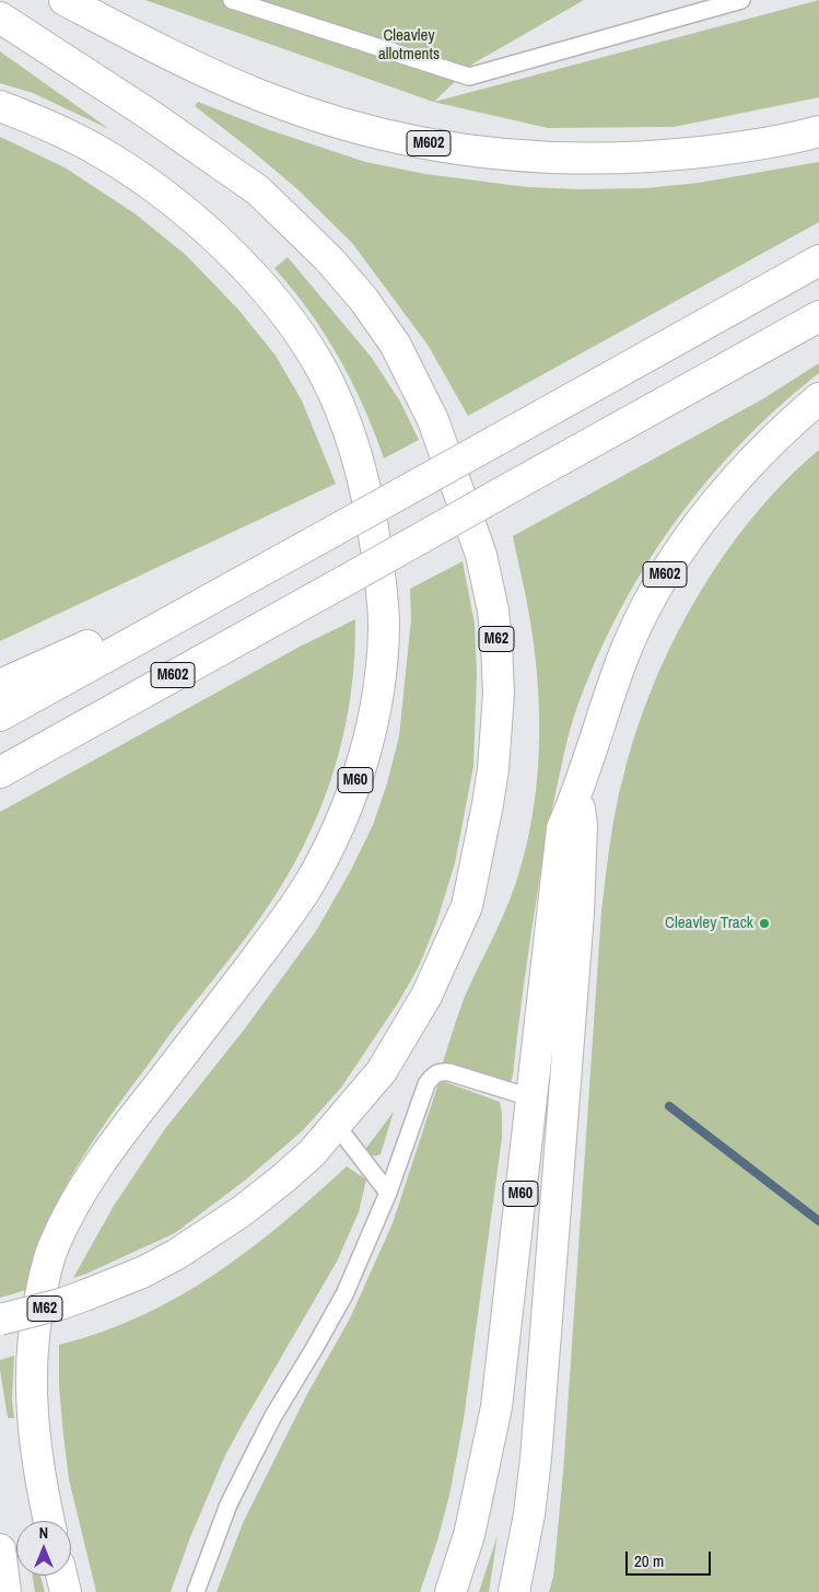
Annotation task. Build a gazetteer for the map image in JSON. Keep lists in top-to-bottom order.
{
  "streets": {
    "highway": ["M602", "M62", "M60"]
  },
  "crossings": [
    ["M602", "M60"]
  ],
  "parks": ["Cleavley allotments"],
  "places": ["Cleavley Track"],
  "scale_bar": "20 m",
  "north": "top"
}
